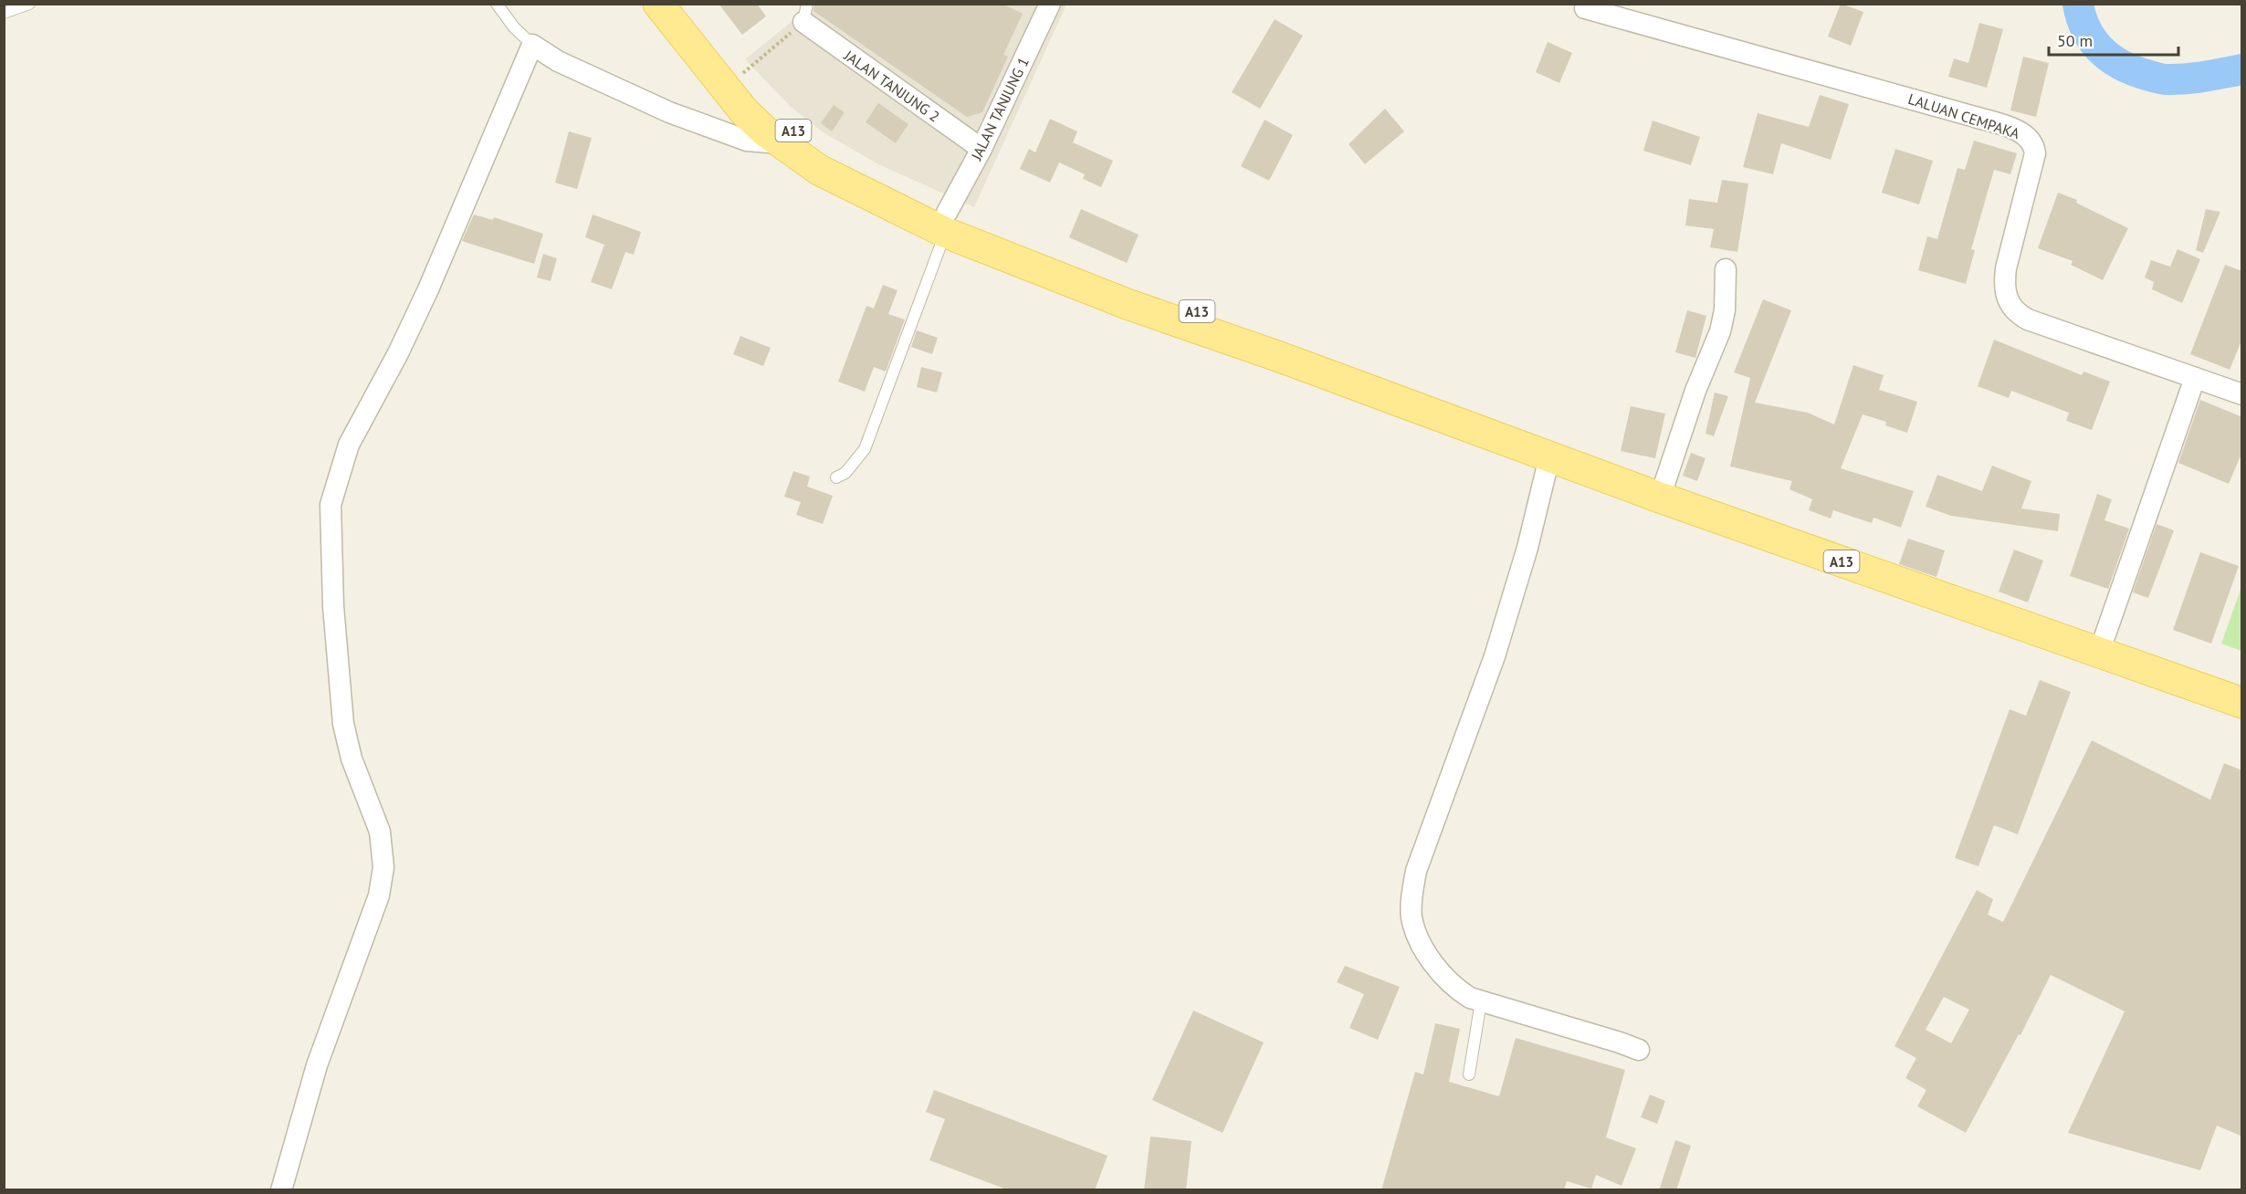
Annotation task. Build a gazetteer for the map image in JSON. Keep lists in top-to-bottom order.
{
  "streets": {
    "main road": ["A13"],
    "street": ["JALAN TANJUNG 2", "JALAN TANJUNG 1", "LALUAN CEMPAKA"]
  },
  "crossings": [
    ["JALAN TANJUNG 2", "JALAN TANJUNG 1"],
    ["JALAN TANJUNG 1", "A13"]
  ],
  "scale_bar": "50 m"
}
